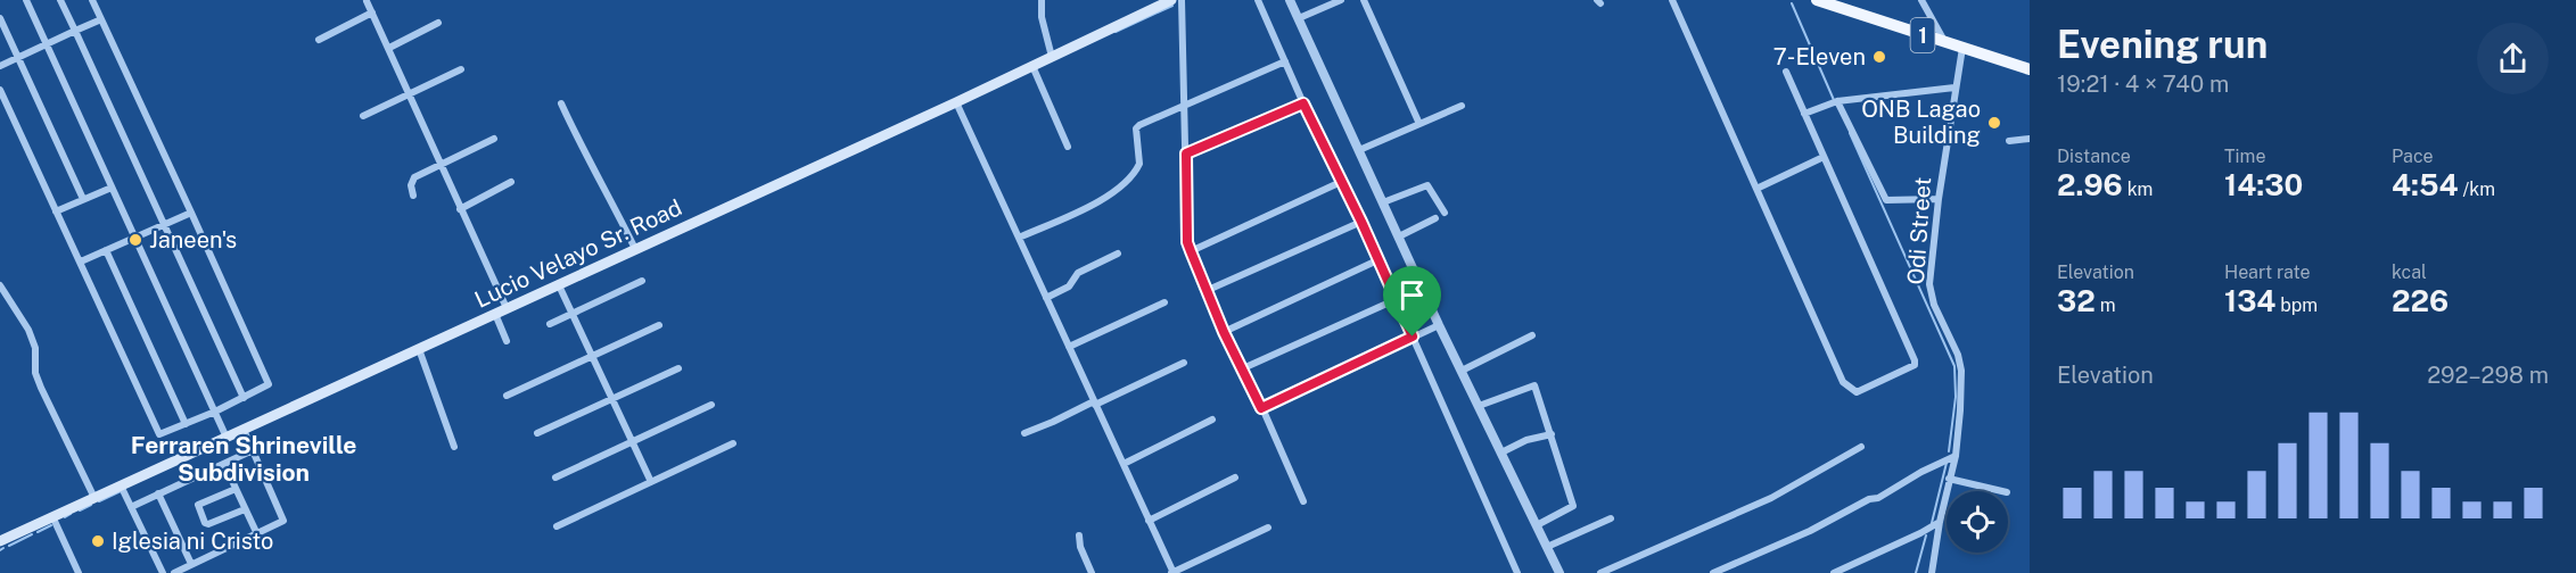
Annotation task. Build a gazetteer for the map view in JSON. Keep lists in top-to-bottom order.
{
  "streets": {
    "main road": ["1", "Lucio Velayo Sr. Road"],
    "street": ["Odi Street"]
  },
  "crossings": [
    ["1", "Odi Street"]
  ],
  "districts": ["Ferraren Shrineville Subdivision"],
  "places": [
    "7-Eleven",
    "ONB Lagao Building",
    "Janeen's",
    "Iglesia ni Cristo"
  ],
  "page": {
    "heading": ["Evening run", "19:21 · 4 × 740 m"],
    "stats": [
      ["Distance", "2.96 km"],
      ["Time", "14:30"],
      ["Pace", "4:54 /km"],
      ["Elevation", "32 m"],
      ["Heart rate", "134 bpm"],
      ["kcal", "226"]
    ],
    "chart": ["Elevation", "292–298 m"]
  }
}
